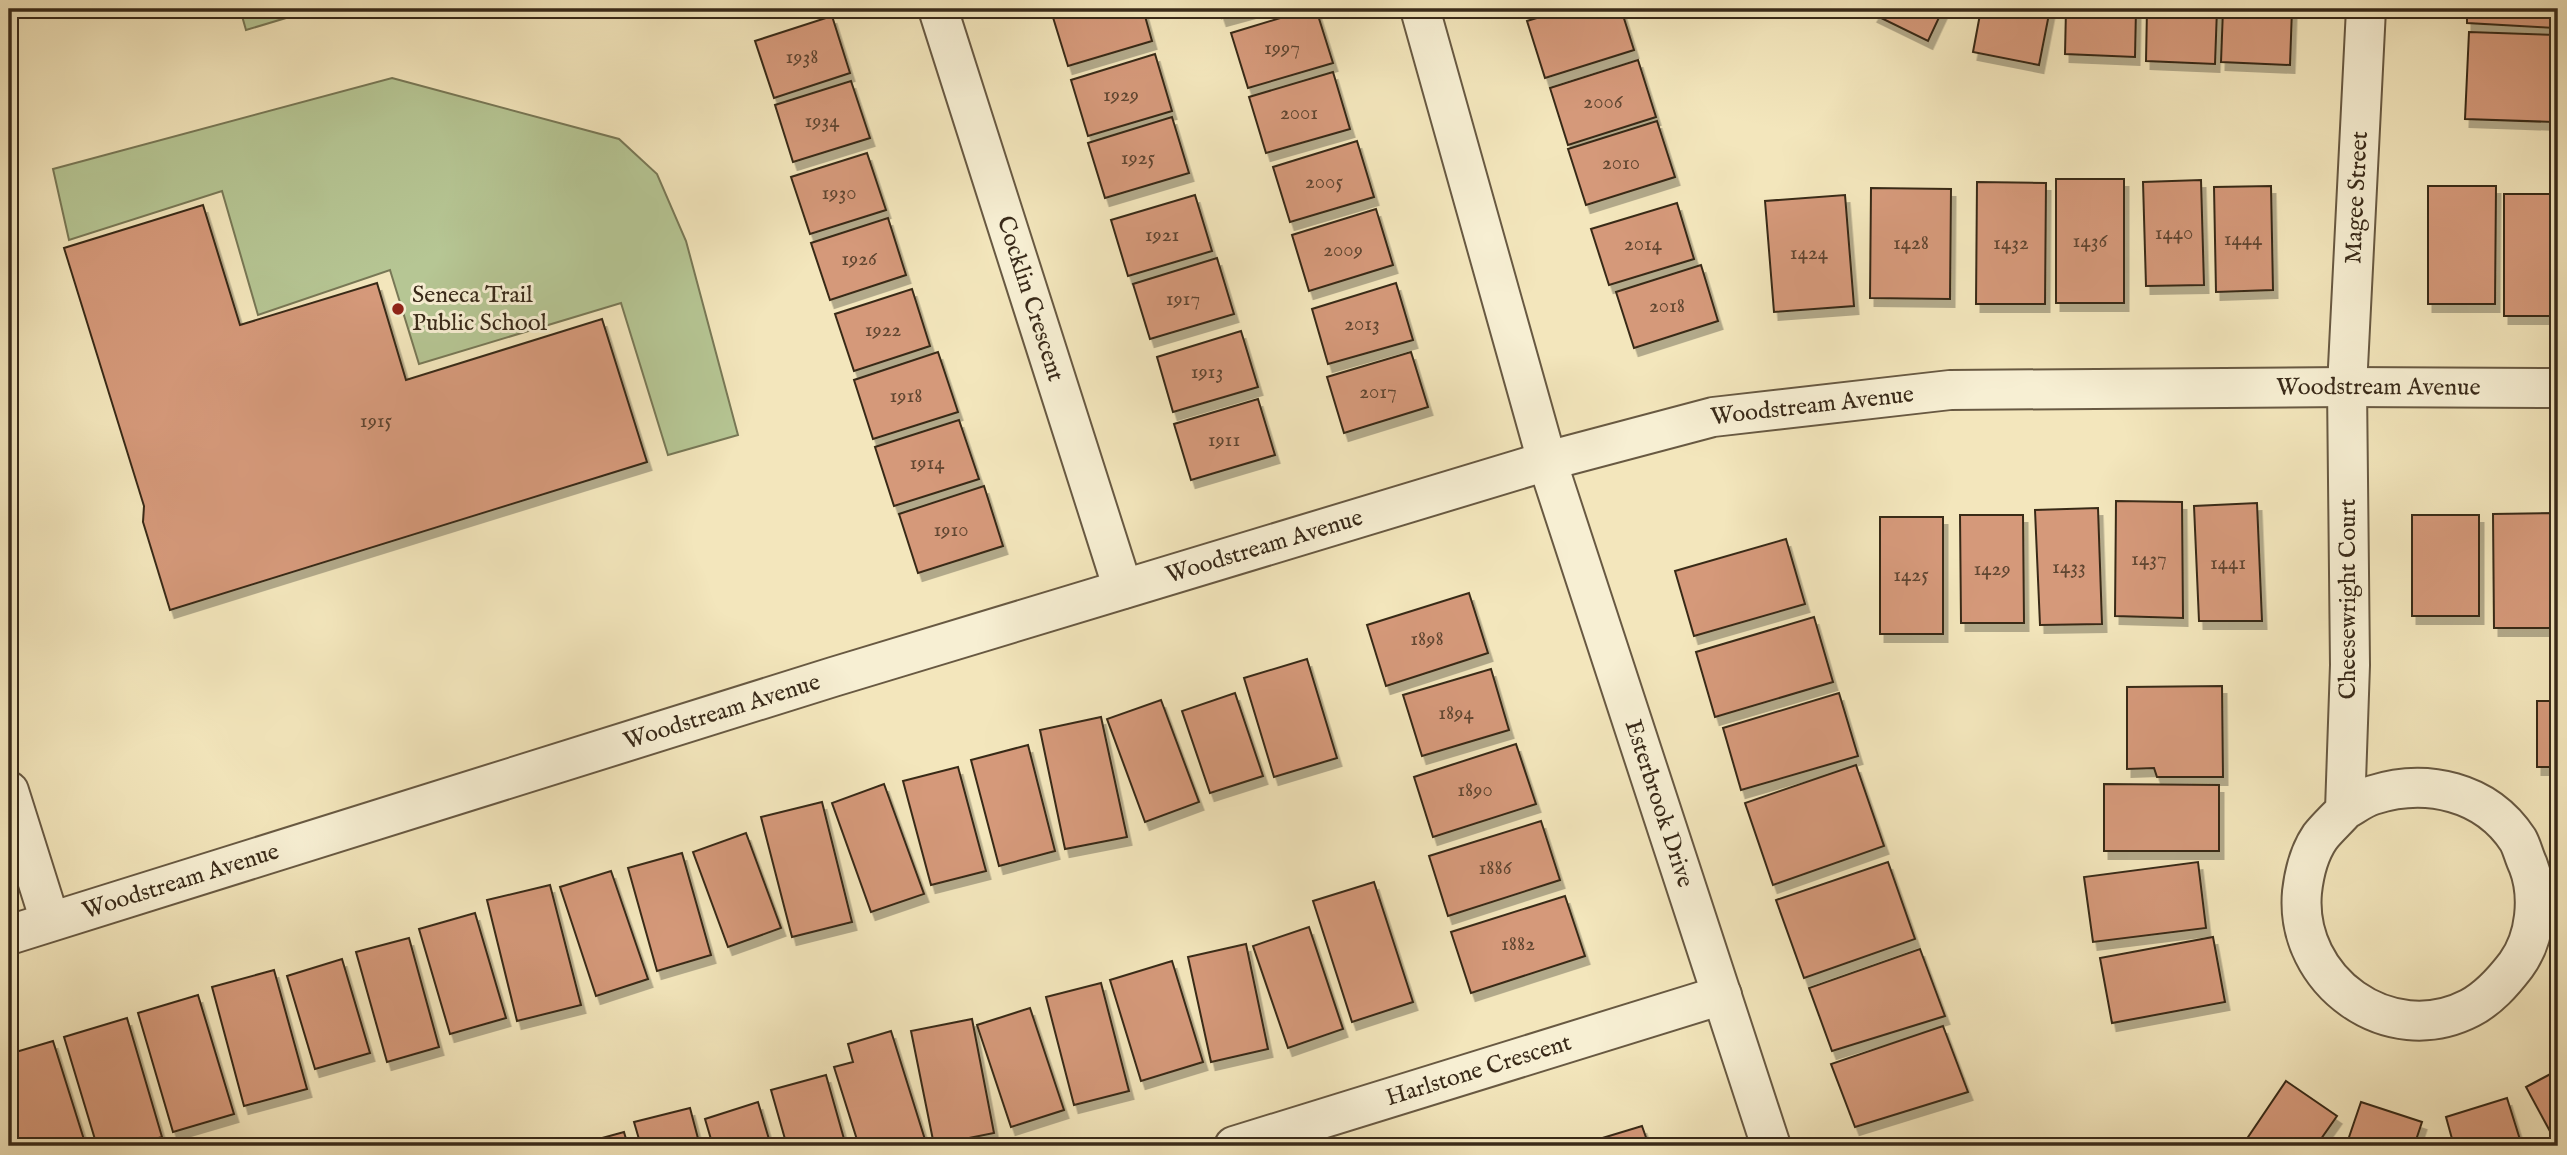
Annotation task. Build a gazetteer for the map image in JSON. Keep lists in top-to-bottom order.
{
  "streets": {
    "street": [
      "Magee Street",
      "Cocklin Crescent",
      "Woodstream Avenue",
      "Cheesewright Court",
      "Esterbrook Drive",
      "Harlstone Crescent"
    ]
  },
  "crossings": [
    ["Magee Street", "Woodstream Avenue"],
    ["Magee Street", "Cheesewright Court"],
    ["Cocklin Crescent", "Woodstream Avenue"],
    ["Woodstream Avenue", "Cheesewright Court"],
    ["Woodstream Avenue", "Esterbrook Drive"],
    ["Esterbrook Drive", "Harlstone Crescent"]
  ],
  "places": ["Seneca Trail Public School"],
  "house_numbers": [
    "1997",
    "1938",
    "1929",
    "2006",
    "2001",
    "1934",
    "1925",
    "2010",
    "2005",
    "1930",
    "1440",
    "1921",
    "1444",
    "1436",
    "1428",
    "1432",
    "2014",
    "2009",
    "1424",
    "1926",
    "1917",
    "2018",
    "2013",
    "1922",
    "1913",
    "2017",
    "1918",
    "1915",
    "1911",
    "1914",
    "1910",
    "1437",
    "1441",
    "1433",
    "1429",
    "1425",
    "1898",
    "1894",
    "1890",
    "1886",
    "1882"
  ]
}
